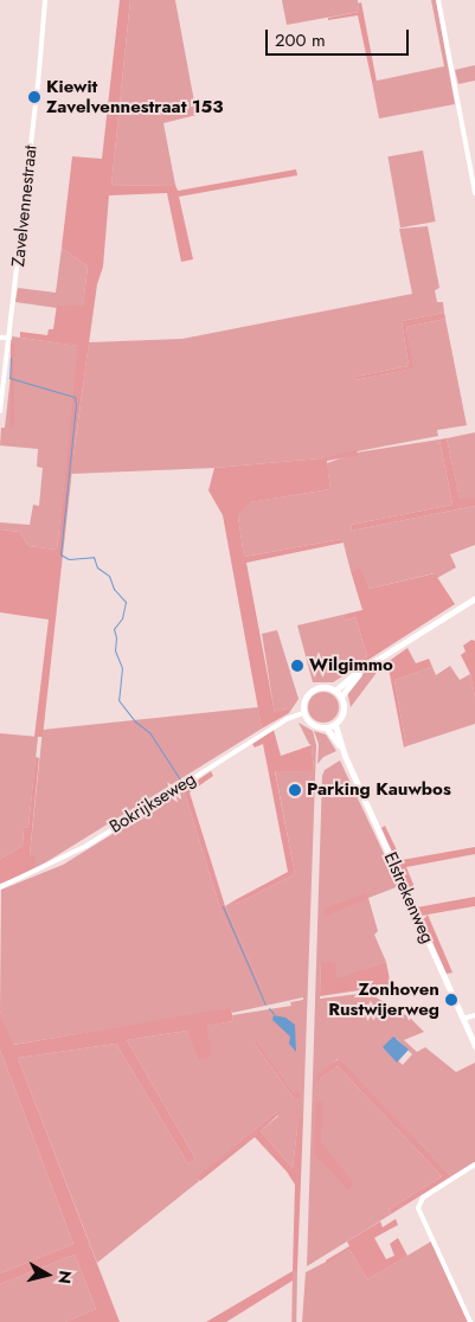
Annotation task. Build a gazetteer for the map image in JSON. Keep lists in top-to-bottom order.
{
  "streets": {
    "street": ["Zavelvennestraat", "Bokrijkseweg", "Elstrekenweg"]
  },
  "crossings": [
    ["Bokrijkseweg", "Elstrekenweg"]
  ],
  "places": [
    "Kiewit Zavelvennestraat 153",
    "Wilgimmo",
    "Parking Kauwbos",
    "Zonhoven Rustwijerweg"
  ],
  "scale_bar": "200 m",
  "north": "right"
}
